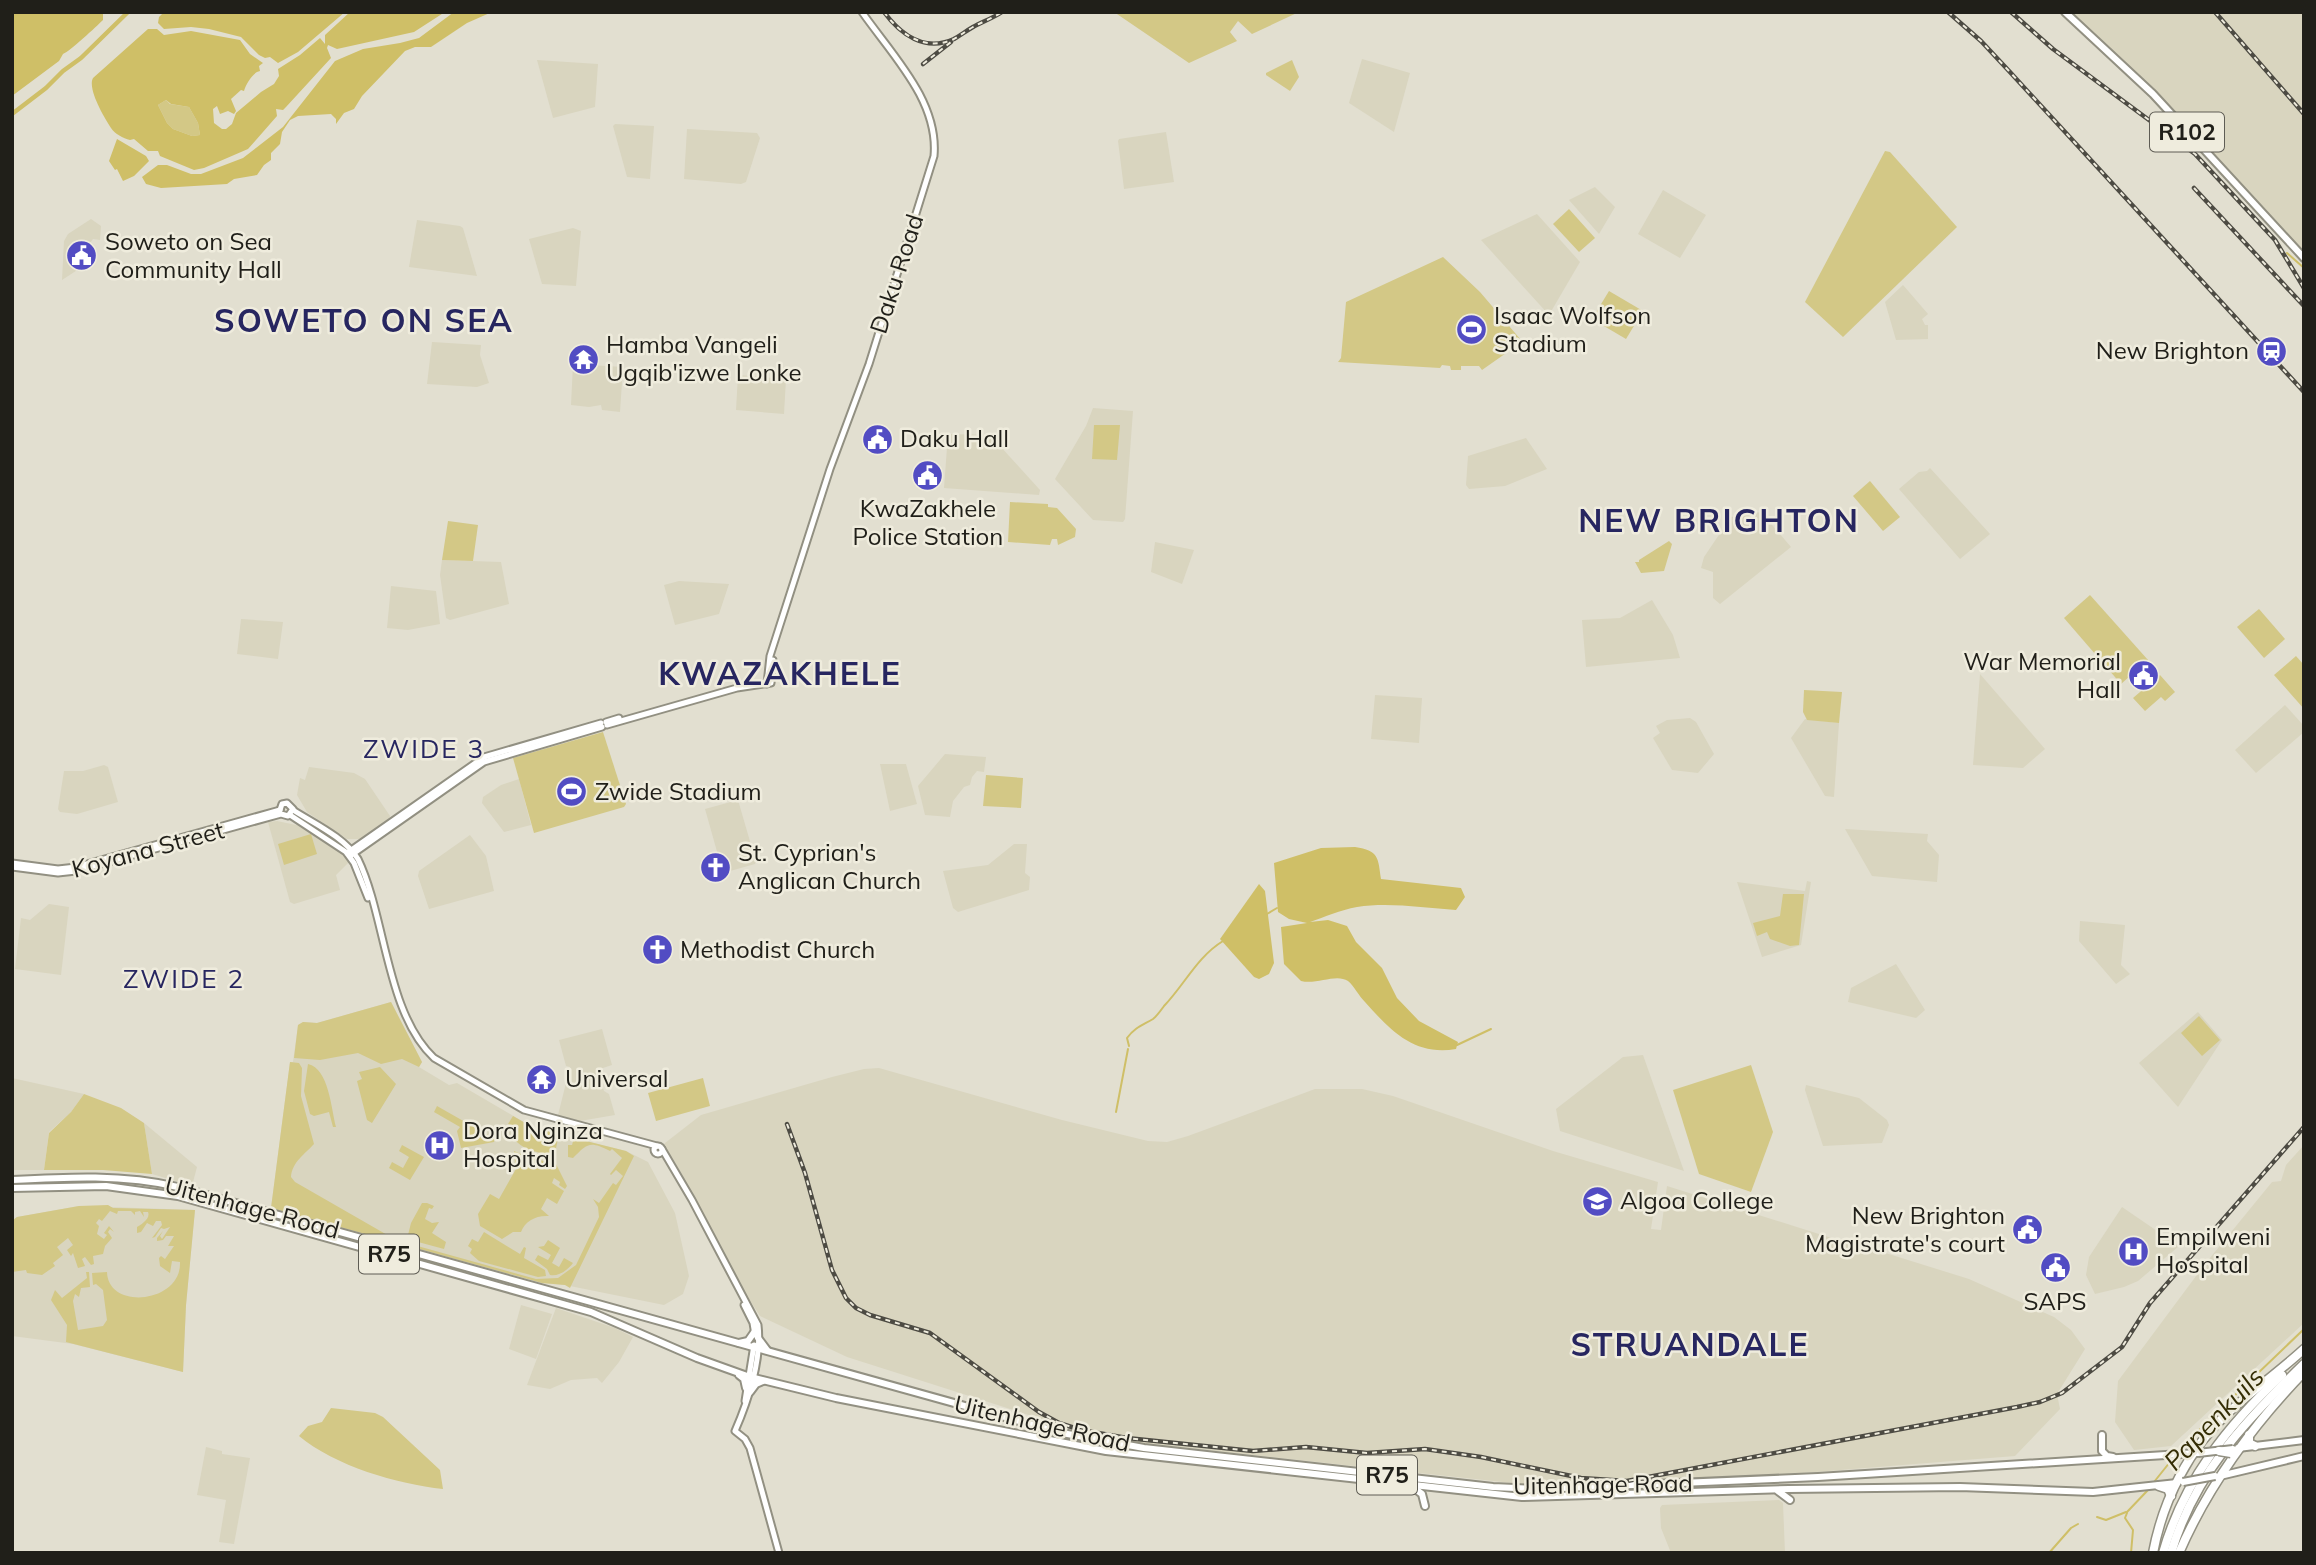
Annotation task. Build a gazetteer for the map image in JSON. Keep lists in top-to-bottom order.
{
  "streets": {
    "main road": [
      "R102",
      "Daku Road",
      "Koyana Street",
      "Uitenhage Road",
      "R75"
    ]
  },
  "crossings": [
    ["Uitenhage Road", "R75"]
  ],
  "districts": [
    "SOWETO ON SEA",
    "NEW BRIGHTON",
    "KWAZAKHELE",
    "ZWIDE 3",
    "ZWIDE 2",
    "STRUANDALE"
  ],
  "water": ["Papenkuils"],
  "places": {
    "public building": [
      "Soweto on Sea Community Hall",
      "Daku Hall",
      "KwaZakhele Police Station",
      "War Memorial Hall",
      "New Brighton Magistrate's court",
      "SAPS"
    ],
    "sports": ["Isaac Wolfson Stadium", "Zwide Stadium"],
    "station": ["New Brighton"],
    "temple": ["Hamba Vangeli Ugqib'izwe Lonke", "Universal"],
    "church": ["St. Cyprian's Anglican Church", "Methodist Church"],
    "hospital": ["Dora Nginza Hospital", "Empilweni Hospital"],
    "school or university": ["Algoa College"]
  }
}
